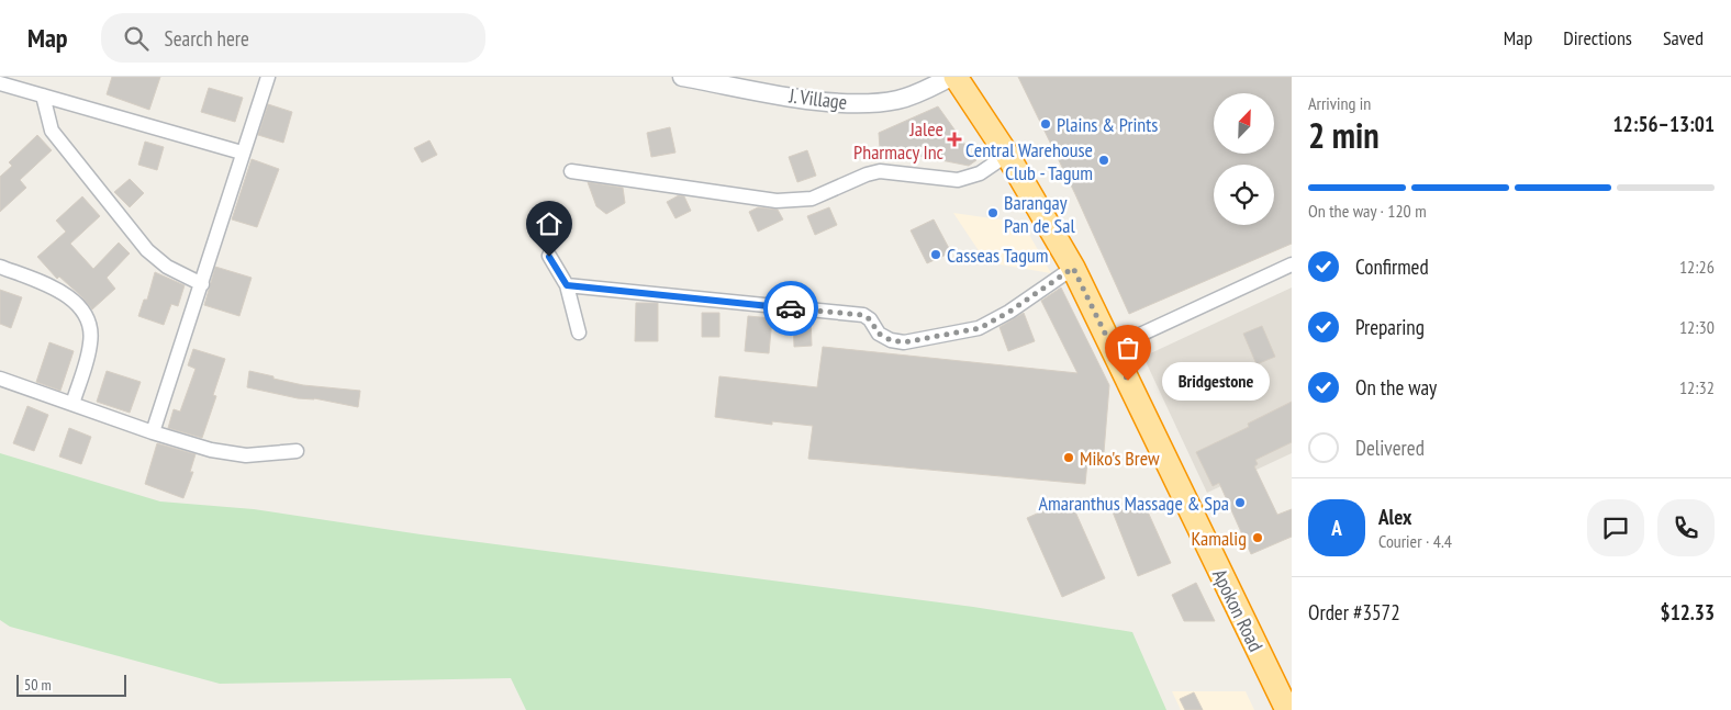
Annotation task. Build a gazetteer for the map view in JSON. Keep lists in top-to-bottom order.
{
  "streets": {
    "highway": ["Apokon Road"],
    "street": ["J. Village"]
  },
  "crossings": [
    ["J. Village", "Apokon Road"]
  ],
  "places": {
    "other": [
      "Plains & Prints",
      "Central Warehouse Club - Tagum",
      "Barangay Pan de Sal",
      "Casseas Tagum",
      "Bridgestone",
      "Miko's Brew",
      "Amaranthus Massage & Spa",
      "Kamalig"
    ],
    "health": ["Jalee Pharmacy Inc"]
  },
  "scale_bar": "50 m",
  "north": "top right",
  "page": {
    "header": "Map",
    "search": "Search here",
    "nav": ["Map", "Directions", "Saved"],
    "heading": ["2 min", "Arriving in", "12:56–13:01"],
    "panel": [
      "Alex",
      "Courier · 4.4",
      "Order #3572",
      "$12.33"
    ],
    "bar": "On the way · 120 m",
    "list": [
      ["Confirmed", "12:26"],
      ["Preparing", "12:30"],
      ["On the way", "12:32"],
      "Delivered"
    ],
    "bubble": "Bridgestone",
    "round": "A",
    "scale": "50 m"
  }
}
